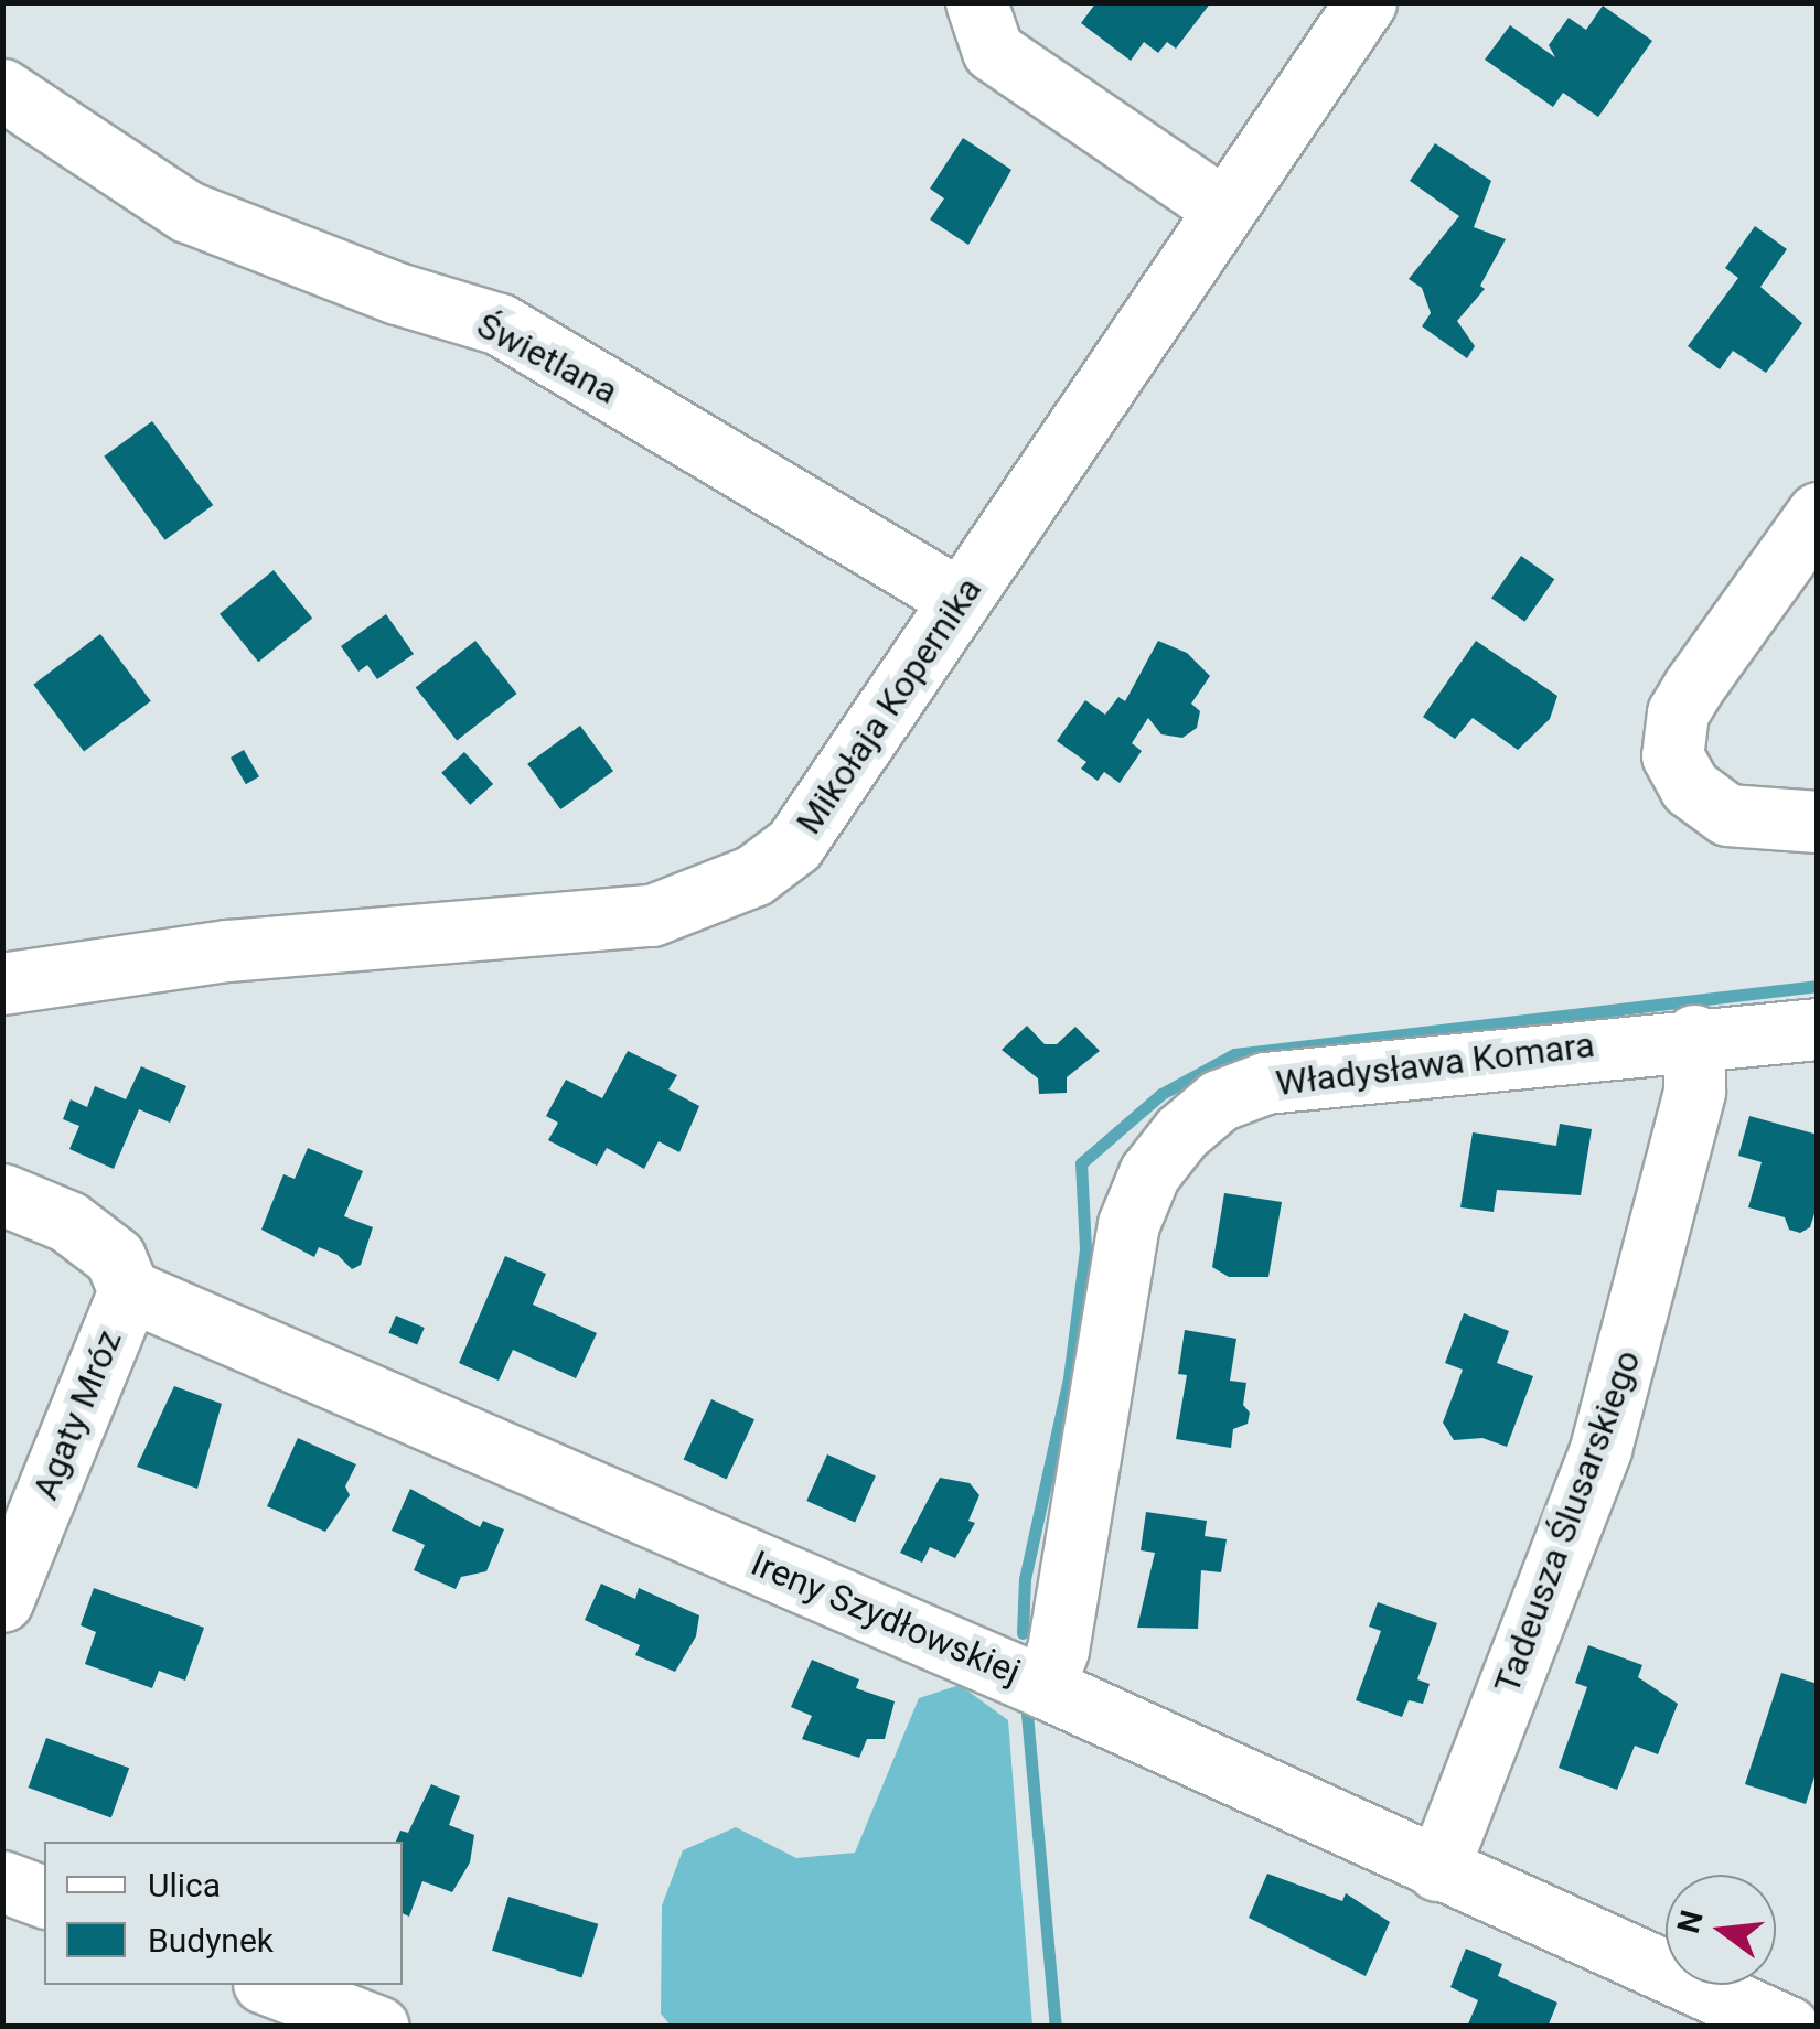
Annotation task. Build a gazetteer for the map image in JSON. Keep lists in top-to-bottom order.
{
  "streets": {
    "street": [
      "Świetlana",
      "Mikołaja Kopernika",
      "Władysława Komara",
      "Agaty Mróz",
      "Tadeusza Ślusarskiego",
      "Ireny Szydłowskiej"
    ]
  },
  "crossings": [
    ["Świetlana", "Mikołaja Kopernika"],
    ["Władysława Komara", "Tadeusza Ślusarskiego"],
    ["Władysława Komara", "Ireny Szydłowskiej"],
    ["Agaty Mróz", "Ireny Szydłowskiej"],
    ["Tadeusza Ślusarskiego", "Ireny Szydłowskiej"]
  ],
  "legend": ["Ulica", "Budynek"],
  "north": "left"
}
